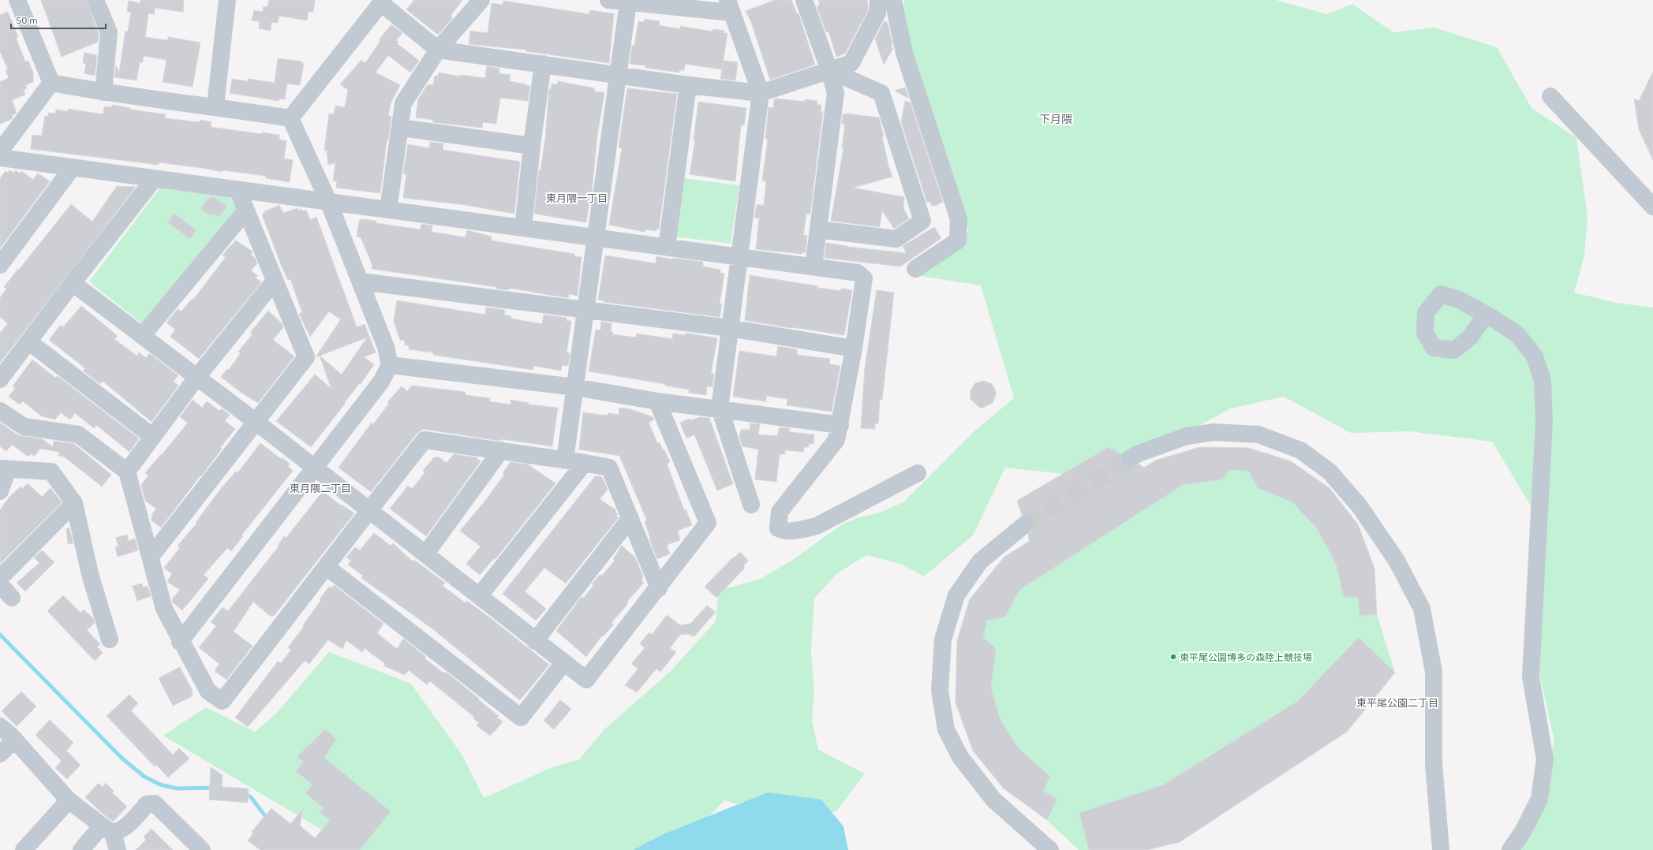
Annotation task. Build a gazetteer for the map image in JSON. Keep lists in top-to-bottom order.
{
  "districts": [
    "下月隈",
    "東月隈一丁目",
    "東月隈二丁目",
    "東平尾公園二丁目"
  ],
  "places": ["東平尾公園博多の森陸上競技場"],
  "scale_bar": "50 m"
}
